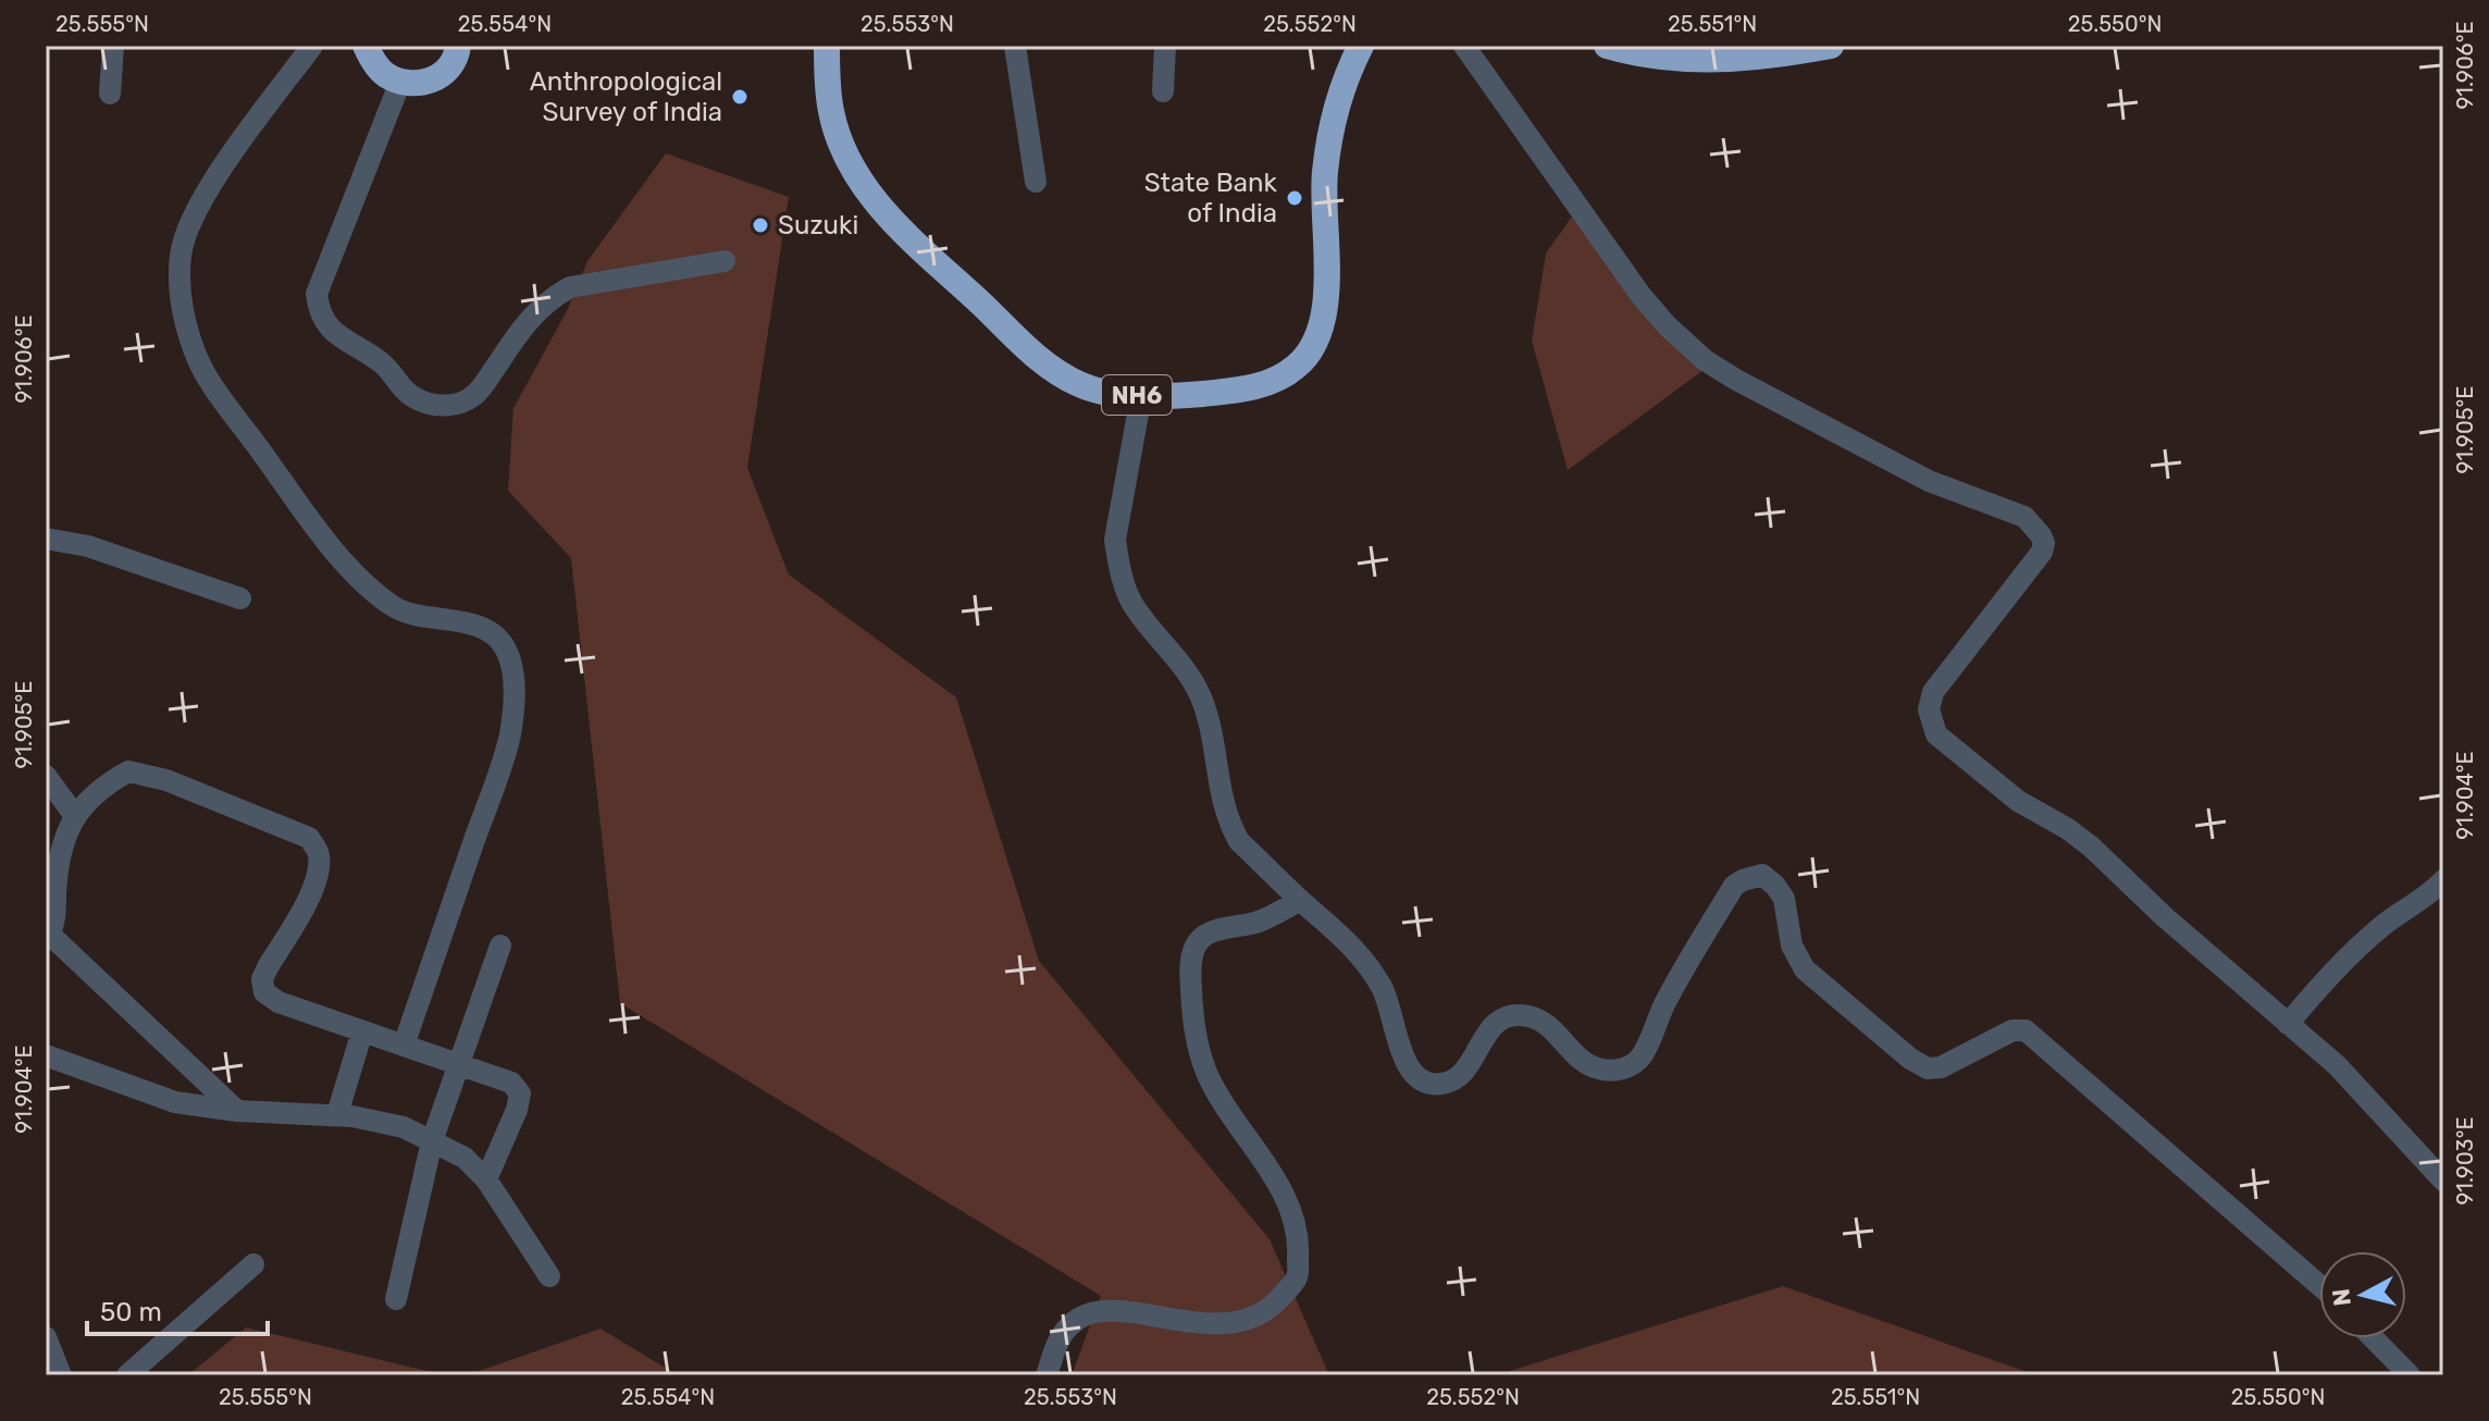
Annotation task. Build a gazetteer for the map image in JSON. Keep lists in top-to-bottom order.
{
  "streets": {
    "highway": ["NH6"]
  },
  "places": ["Anthropological Survey of India", "State Bank of India", "Suzuki"],
  "scale_bar": "50 m",
  "north": "left",
  "coordinates": [
    "25.555°N",
    "25.554°N",
    "25.553°N",
    "25.552°N",
    "25.551°N",
    "25.550°N",
    "91.906°E",
    "91.905°E",
    "91.904°E",
    "91.903°E"
  ]
}
